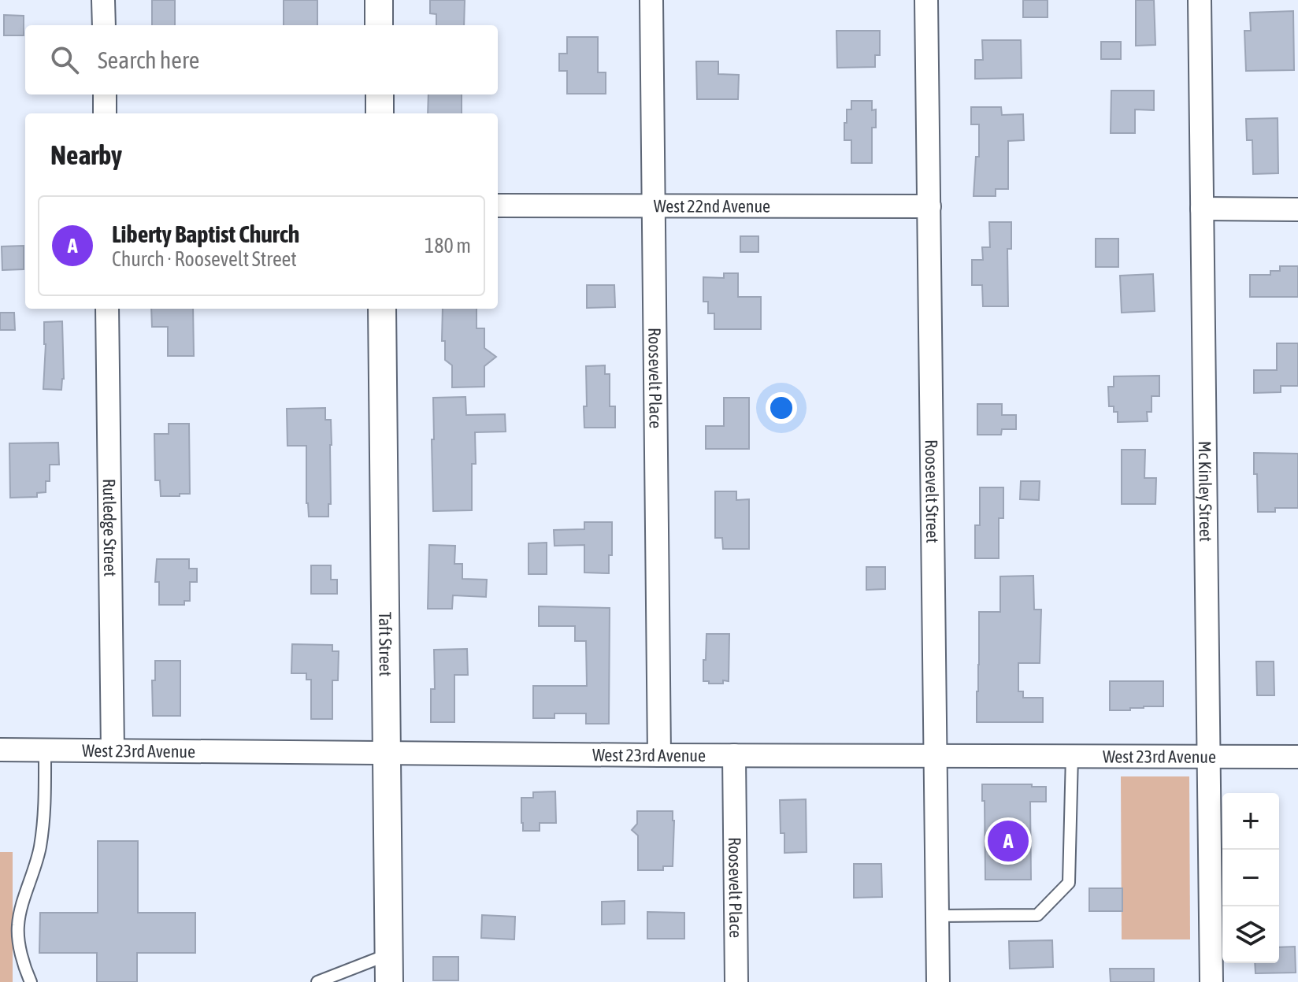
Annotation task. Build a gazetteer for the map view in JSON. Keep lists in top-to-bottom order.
{
  "streets": {
    "street": [
      "West 22nd Avenue",
      "Roosevelt Place",
      "Roosevelt Street",
      "Mc Kinley Street",
      "Rutledge Street",
      "Taft Street",
      "West 23rd Avenue"
    ]
  },
  "crossings": [
    ["West 22nd Avenue", "Roosevelt Place"],
    ["West 22nd Avenue", "Roosevelt Street"],
    ["Roosevelt Place", "West 23rd Avenue"],
    ["Roosevelt Street", "West 23rd Avenue"],
    ["Mc Kinley Street", "West 23rd Avenue"],
    ["Rutledge Street", "West 23rd Avenue"],
    ["Taft Street", "West 23rd Avenue"]
  ],
  "page": {
    "search": "Search here",
    "heading": "Nearby",
    "list": [
      {
        "mark": "A",
        "name": "Liberty Baptist Church",
        "note": "Church · Roosevelt Street",
        "value": "180 m"
      }
    ],
    "map_buttons": ["+", "−"],
    "pins": "A"
  }
}
